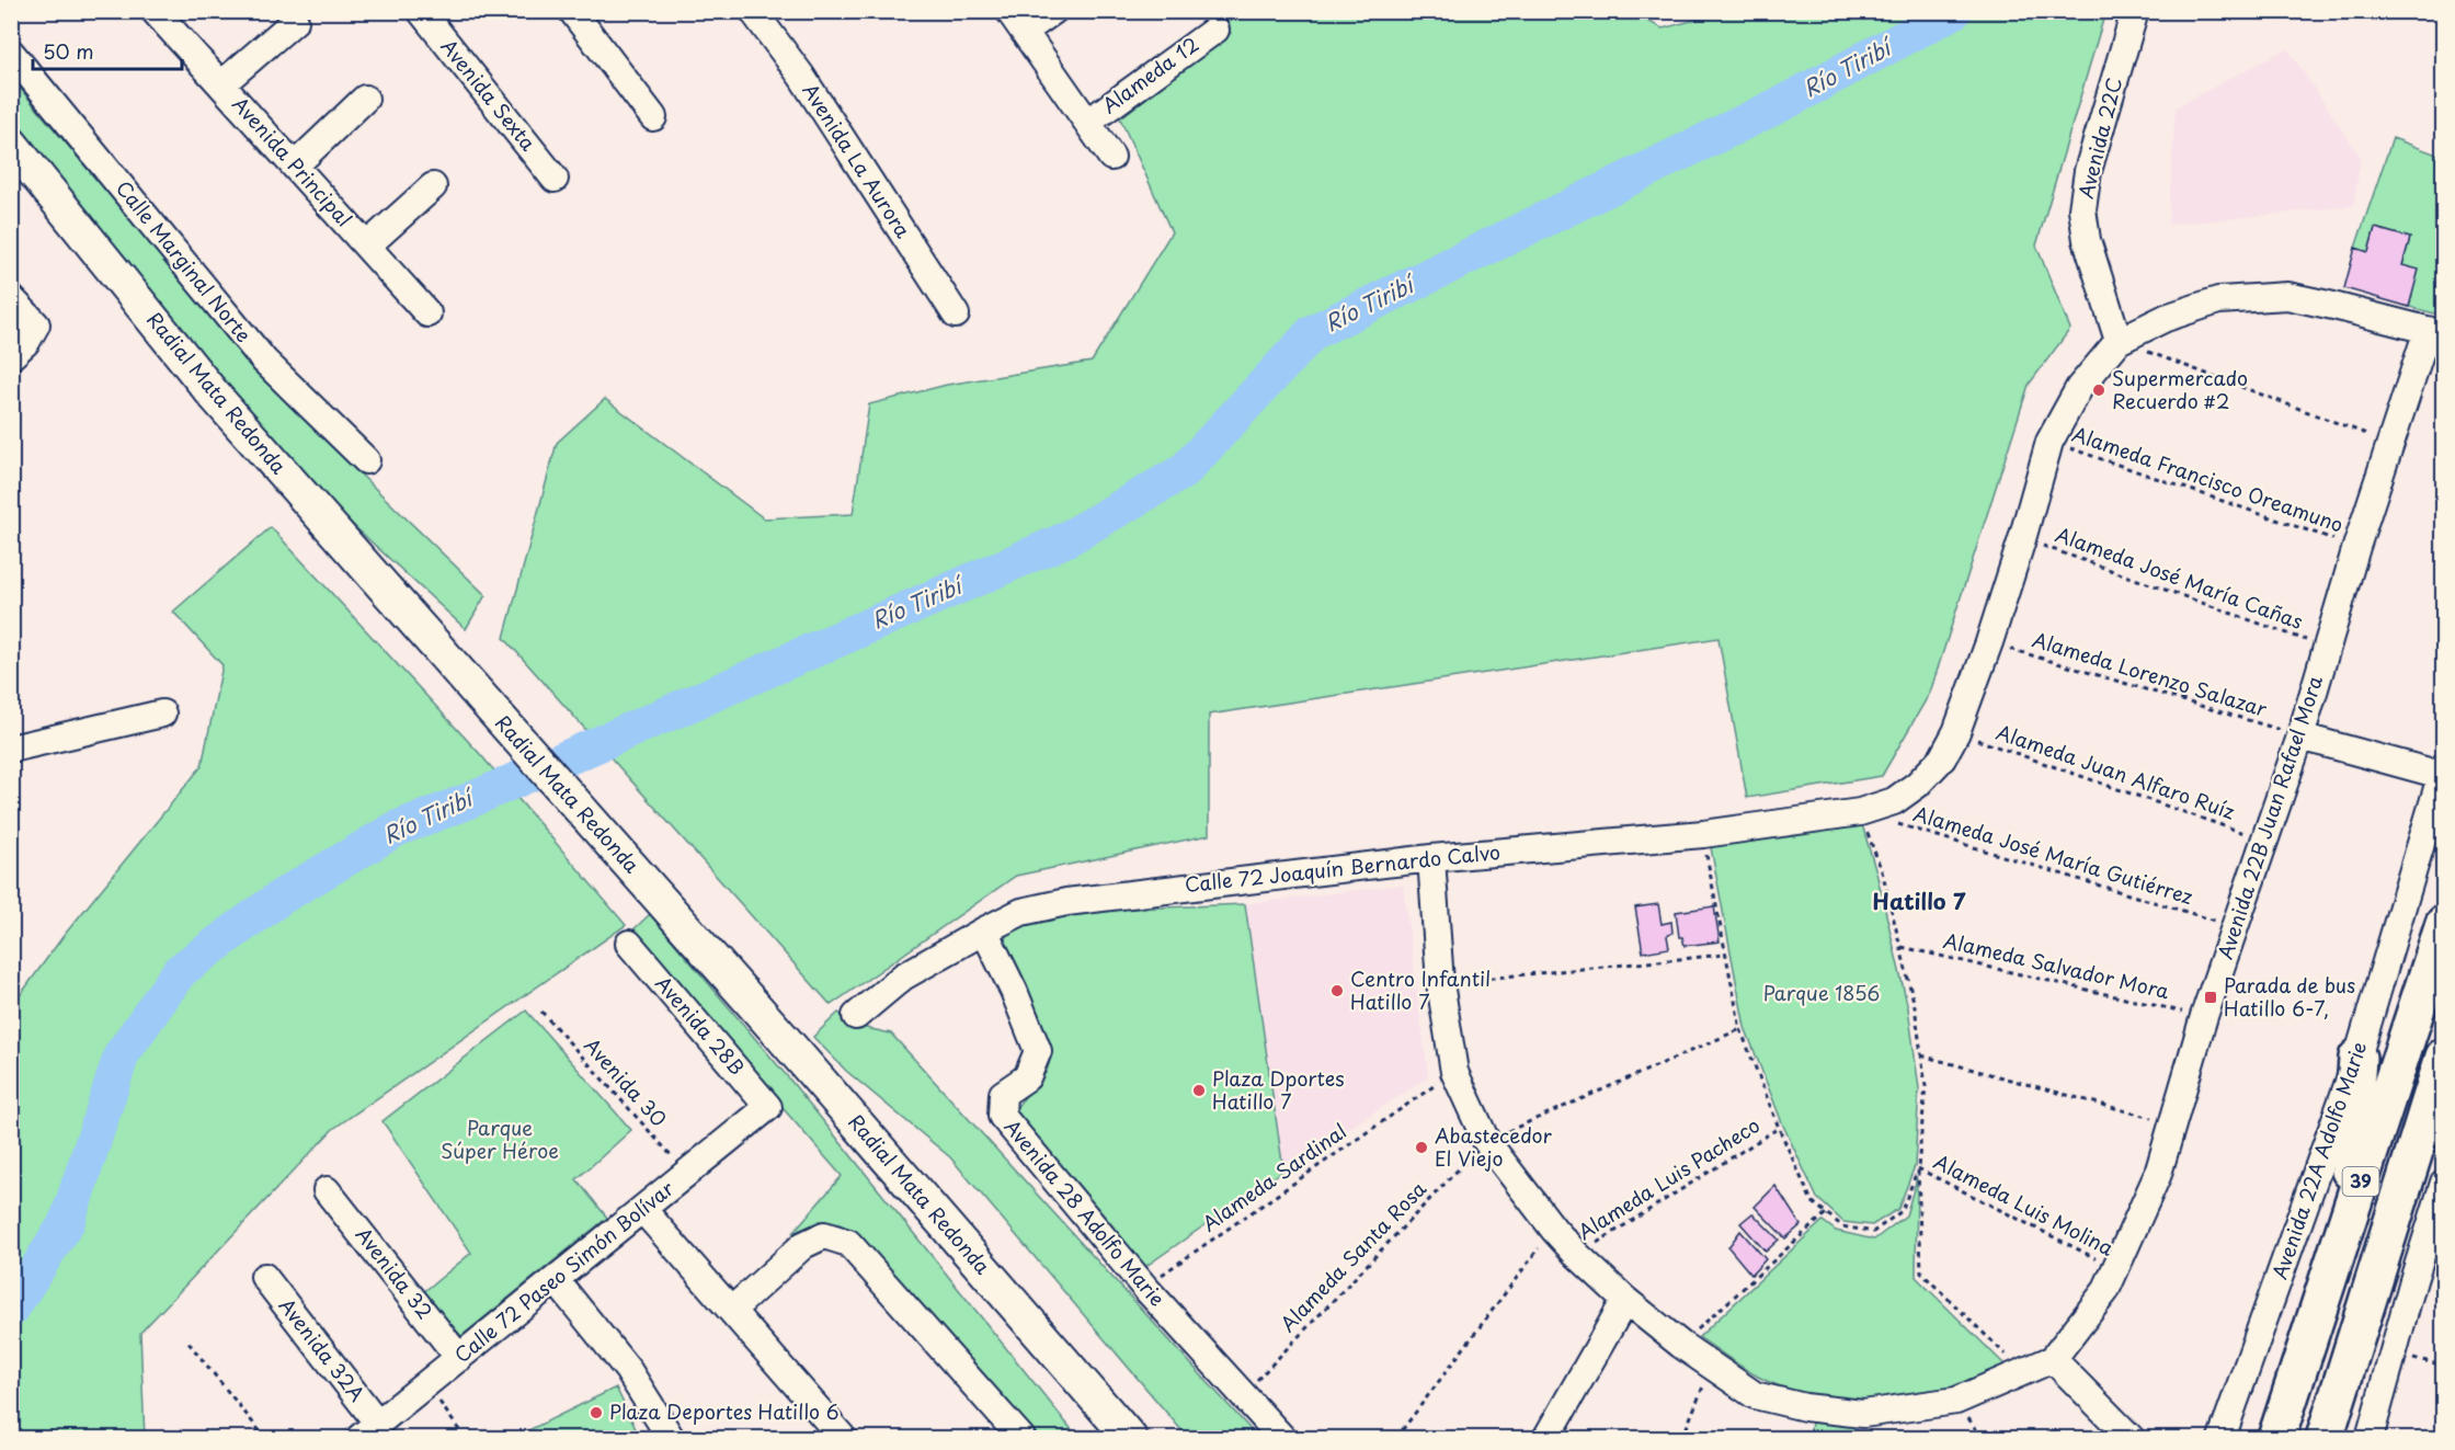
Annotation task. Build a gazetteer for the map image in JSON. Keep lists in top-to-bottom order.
{
  "streets": {
    "highway": ["39"],
    "main road": ["Radial Mata Redonda"],
    "street": [
      "Alameda 12",
      "Avenida Sexta",
      "Avenida 22C",
      "Avenida La Aurora",
      "Avenida Principal",
      "Calle Marginal Norte",
      "Avenida 22B Juan Rafael Mora",
      "Calle 72 Joaquín Bernardo Calvo",
      "Avenida 28B",
      "Avenida 22A Adolfo Marie",
      "Avenida 28 Adolfo Marie",
      "Calle 72 Paseo Simón Bolívar",
      "Avenida 32",
      "Avenida 32A"
    ],
    "path": [
      "Alameda Francisco Oreamuno",
      "Alameda José María Cañas",
      "Alameda Lorenzo Salazar",
      "Alameda Juan Alfaro Ruíz",
      "Alameda José María Gutiérrez",
      "Alameda Salvador Mora",
      "Avenida 30",
      "Alameda Sardinal",
      "Alameda Luis Pacheco",
      "Alameda Luis Molina",
      "Alameda Santa Rosa"
    ]
  },
  "crossings": [
    ["Avenida 22C", "Calle 72 Joaquín Bernardo Calvo"],
    ["Alameda Francisco Oreamuno", "Avenida 22B Juan Rafael Mora"],
    ["Alameda Francisco Oreamuno", "Calle 72 Joaquín Bernardo Calvo"],
    ["Alameda José María Cañas", "Avenida 22B Juan Rafael Mora"],
    ["Alameda José María Cañas", "Calle 72 Joaquín Bernardo Calvo"],
    ["Alameda Lorenzo Salazar", "Avenida 22B Juan Rafael Mora"],
    ["Alameda Lorenzo Salazar", "Calle 72 Joaquín Bernardo Calvo"],
    ["Alameda Juan Alfaro Ruíz", "Avenida 22B Juan Rafael Mora"],
    ["Alameda Juan Alfaro Ruíz", "Calle 72 Joaquín Bernardo Calvo"],
    ["Avenida 22B Juan Rafael Mora", "Alameda José María Gutiérrez"],
    ["Avenida 22B Juan Rafael Mora", "Calle 72 Joaquín Bernardo Calvo"],
    ["Avenida 22B Juan Rafael Mora", "Alameda Salvador Mora"],
    ["Avenida 22B Juan Rafael Mora", "Alameda Sardinal"],
    ["Avenida 22B Juan Rafael Mora", "Alameda Luis Pacheco"],
    ["Avenida 22B Juan Rafael Mora", "Alameda Luis Molina"],
    ["Avenida 22B Juan Rafael Mora", "Alameda Santa Rosa"],
    ["Calle 72 Joaquín Bernardo Calvo", "Avenida 28 Adolfo Marie"],
    ["Avenida 28B", "Calle 72 Paseo Simón Bolívar"],
    ["Avenida 30", "Calle 72 Paseo Simón Bolívar"],
    ["Alameda Sardinal", "Avenida 28 Adolfo Marie"],
    ["Avenida 28 Adolfo Marie", "Alameda Santa Rosa"],
    ["Calle 72 Paseo Simón Bolívar", "Avenida 32"],
    ["Calle 72 Paseo Simón Bolívar", "Avenida 32A"]
  ],
  "districts": ["Hatillo 7"],
  "water": ["Río Tiribí"],
  "parks": ["Parque 1856", "Parque Súper Héroe"],
  "places": {
    "other": [
      "Supermercado Recuerdo #2",
      "Centro Infantil Hatillo 7",
      "Plaza Dportes Hatillo 7",
      "Abastecedor El Viejo",
      "Plaza Deportes Hatillo 6"
    ],
    "transit": ["Parada de bus Hatillo 6-7,"]
  },
  "scale_bar": "50 m"
}
